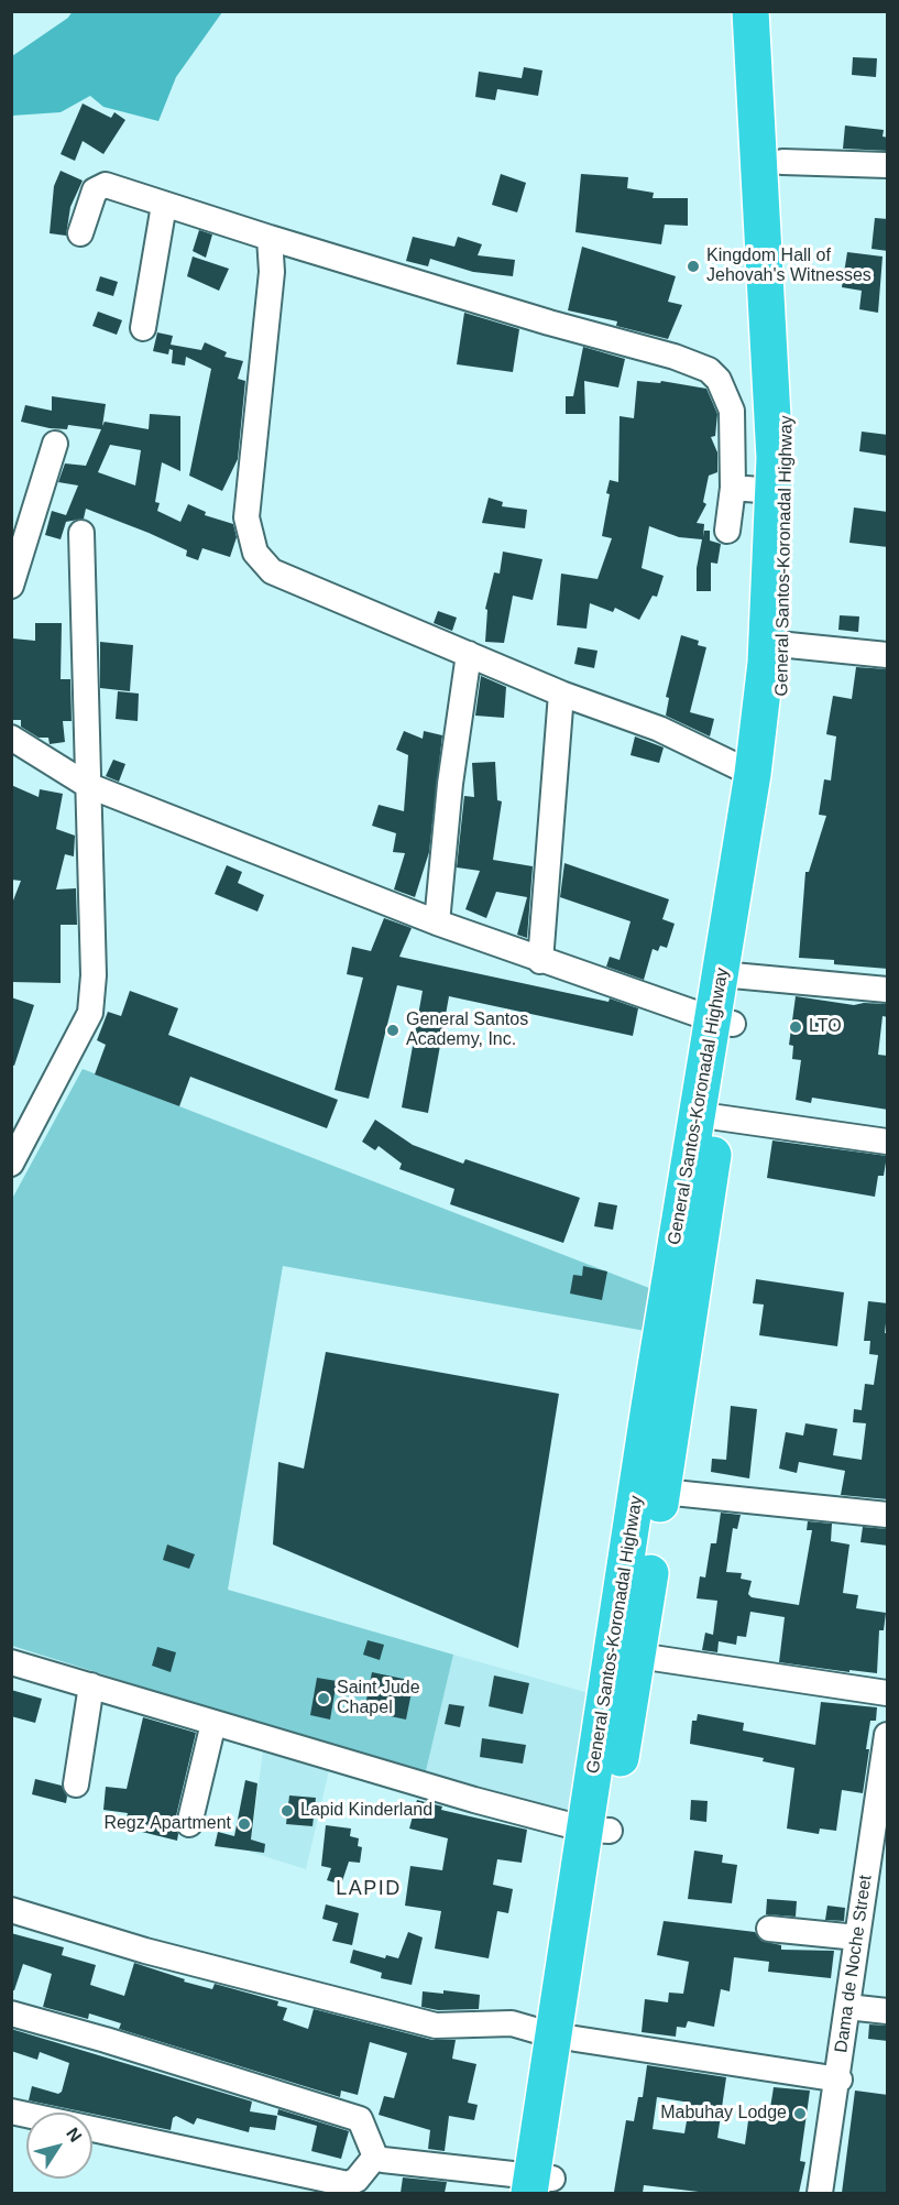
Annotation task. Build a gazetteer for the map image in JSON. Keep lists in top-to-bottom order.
{
  "streets": {
    "highway": ["General Santos-Koronadal Highway"],
    "street": ["Dama de Noche Street"]
  },
  "districts": ["LAPID"],
  "places": [
    "Kingdom Hall of Jehovah's Witnesses",
    "LTO",
    "General Santos Academy, Inc.",
    "Saint Jude Chapel",
    "Lapid Kinderland",
    "Regz Apartment",
    "Mabuhay Lodge"
  ],
  "north": "top right"
}
